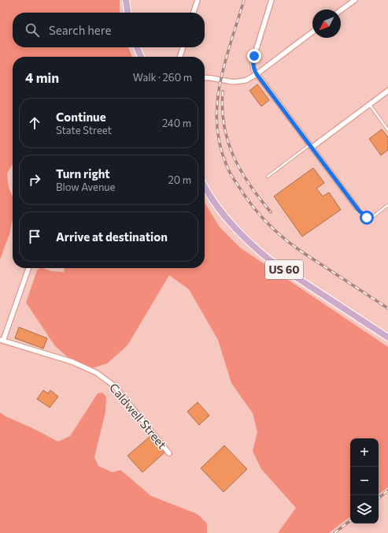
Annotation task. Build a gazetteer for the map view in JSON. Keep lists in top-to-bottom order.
{
  "streets": {
    "main road": ["US 60"],
    "street": ["Caldwell Street"]
  },
  "north": "bottom left",
  "page": {
    "search": "Search here",
    "heading": ["4 min", "Walk · 260 m"],
    "list": [
      ["Continue", "State Street", "240 m"],
      ["Turn right", "Blow Avenue", "20 m"],
      "Arrive at destination"
    ],
    "map_buttons": ["+", "−"]
  }
}
